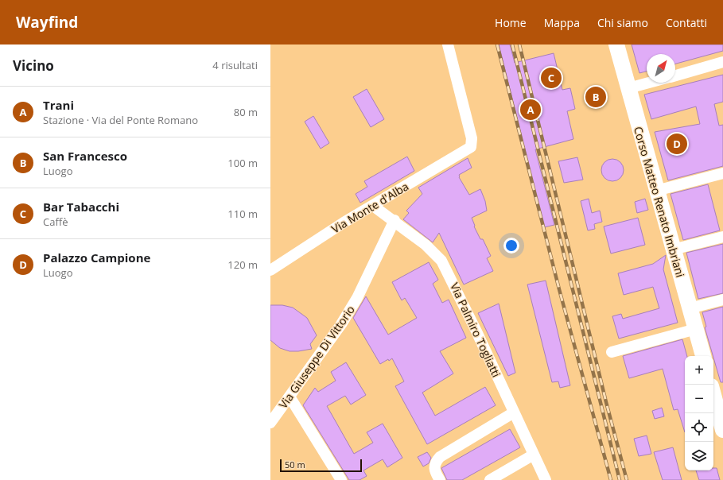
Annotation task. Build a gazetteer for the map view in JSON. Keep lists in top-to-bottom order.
{
  "streets": {
    "street": [
      "Corso Matteo Renato Imbriani",
      "Via Monte d'Alba",
      "Via Palmiro Togliatti",
      "Via Giuseppe Di Vittorio"
    ]
  },
  "crossings": [
    ["Via Monte d'Alba", "Via Palmiro Togliatti"],
    ["Via Palmiro Togliatti", "Via Giuseppe Di Vittorio"]
  ],
  "scale_bar": "50 m",
  "north": "top right",
  "page": {
    "header": "Wayfind",
    "nav": [
      "Home",
      "Mappa",
      "Chi siamo",
      "Contatti"
    ],
    "heading": ["Vicino", "4 risultati"],
    "pins": [
      "C",
      "B",
      "A",
      "D"
    ],
    "list": [
      {
        "mark": "A",
        "name": "Trani",
        "note": "Stazione · Via del Ponte Romano",
        "value": "80 m"
      },
      {
        "mark": "B",
        "name": "San Francesco",
        "note": "Luogo",
        "value": "100 m"
      },
      {
        "mark": "C",
        "name": "Bar Tabacchi",
        "note": "Caffè",
        "value": "110 m"
      },
      {
        "mark": "D",
        "name": "Palazzo Campione",
        "note": "Luogo",
        "value": "120 m"
      }
    ],
    "map_buttons": ["+", "−"],
    "scale": "50 m"
  }
}
